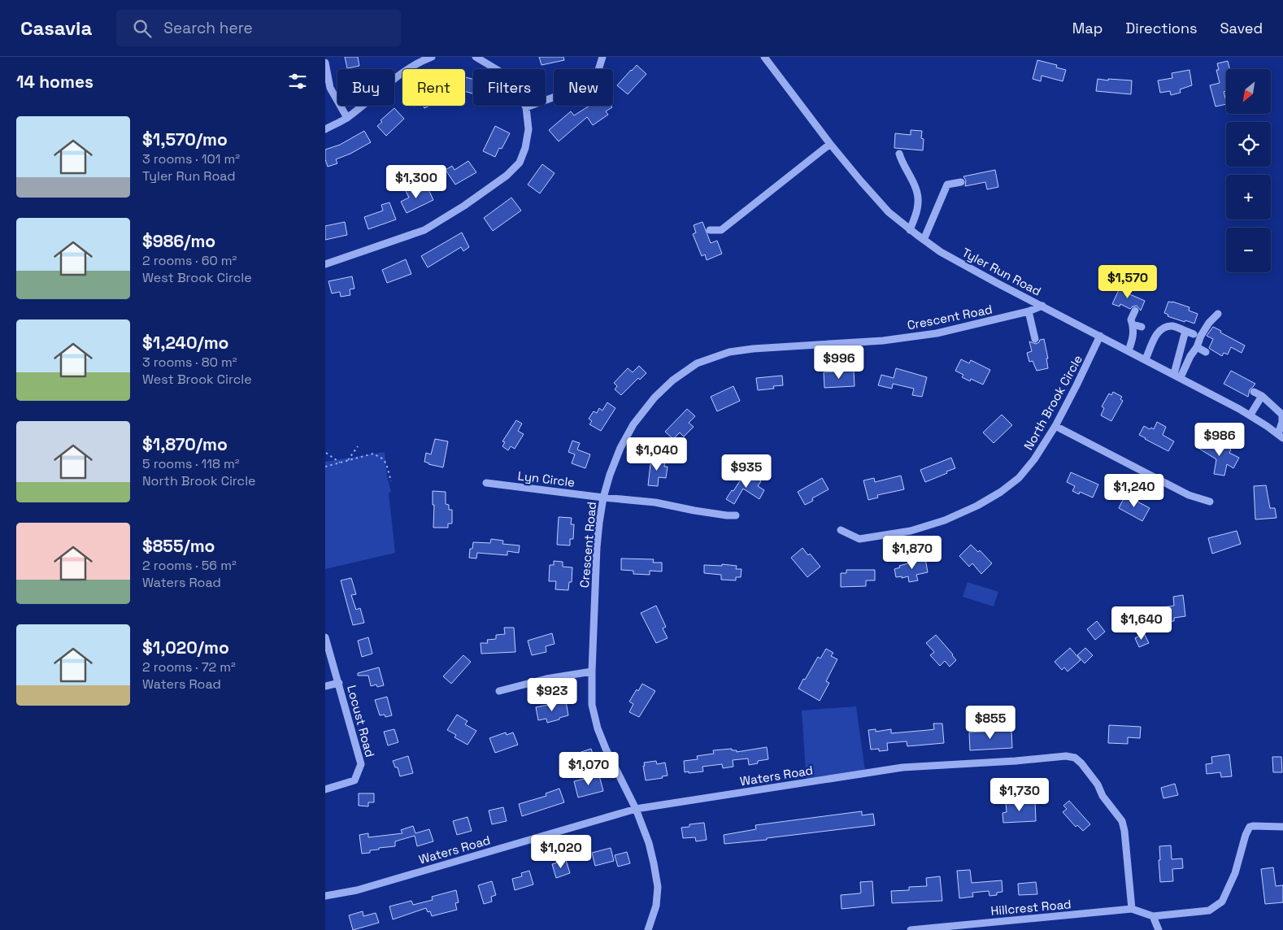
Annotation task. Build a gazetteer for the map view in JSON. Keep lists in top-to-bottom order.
{
  "streets": {
    "street": [
      "Tyler Run Road",
      "Crescent Road",
      "North Brook Circle",
      "Lyn Circle",
      "Locust Road",
      "Waters Road",
      "Hillcrest Road"
    ]
  },
  "crossings": [
    ["Tyler Run Road", "Crescent Road"],
    ["Tyler Run Road", "North Brook Circle"],
    ["Crescent Road", "Lyn Circle"],
    ["Crescent Road", "Waters Road"],
    ["Waters Road", "Hillcrest Road"]
  ],
  "north": "bottom left",
  "page": {
    "header": "Casavia",
    "search": "Search here",
    "nav": ["Map", "Directions", "Saved"],
    "heading": "14 homes",
    "map_buttons": ["+", "−"],
    "chip": [
      "Buy",
      "Rent",
      "Filters",
      "New"
    ],
    "list": [
      {
        "name": "$1,570/mo",
        "note": "3 rooms · 101 m² · Tyler Run Road"
      },
      {
        "name": "$986/mo",
        "note": "2 rooms · 60 m² · West Brook Circle"
      },
      {
        "name": "$1,240/mo",
        "note": "3 rooms · 80 m² · West Brook Circle"
      },
      {
        "name": "$1,870/mo",
        "note": "5 rooms · 118 m² · North Brook Circle"
      },
      {
        "name": "$855/mo",
        "note": "2 rooms · 56 m² · Waters Road"
      },
      {
        "name": "$1,020/mo",
        "note": "2 rooms · 72 m² · Waters Road"
      }
    ],
    "price": [
      "$1,300",
      "$1,570",
      "$996",
      "$986",
      "$1,040",
      "$935",
      "$1,240",
      "$1,870",
      "$1,640",
      "$923",
      "$855",
      "$1,070",
      "$1,730",
      "$1,020"
    ]
  }
}
